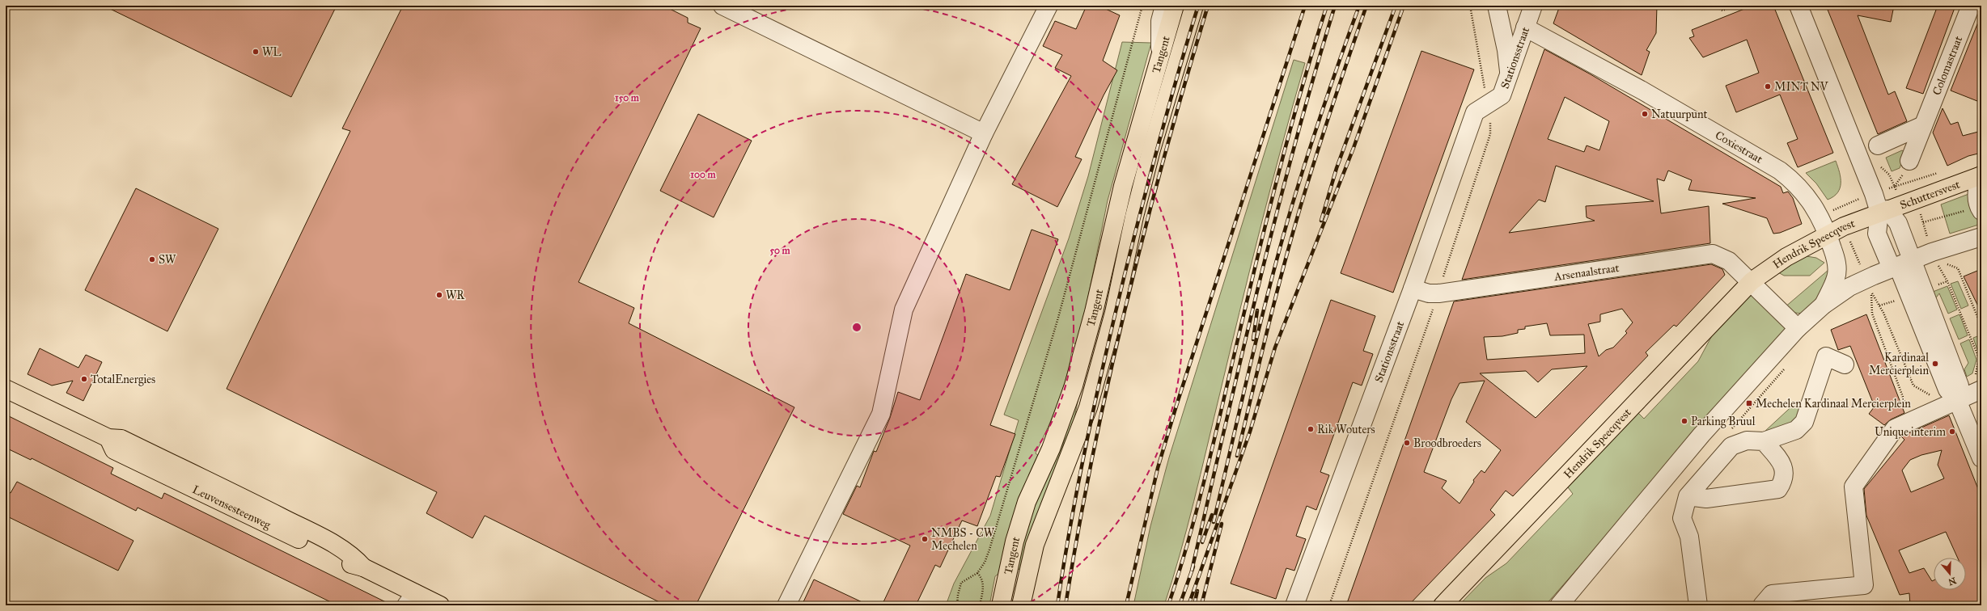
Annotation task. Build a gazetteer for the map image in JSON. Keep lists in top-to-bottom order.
{
  "streets": {
    "main road": [
      "Tangent",
      "Schuttersvest",
      "Hendrik Speecqvest",
      "Leuvensesteenweg"
    ],
    "street": [
      "Stationsstraat",
      "Colomastraat",
      "Coxiestraat",
      "Arsenaalstraat"
    ]
  },
  "crossings": [
    ["Stationsstraat", "Coxiestraat"],
    ["Stationsstraat", "Arsenaalstraat"],
    ["Coxiestraat", "Hendrik Speecqvest"],
    ["Schuttersvest", "Hendrik Speecqvest"],
    ["Hendrik Speecqvest", "Arsenaalstraat"]
  ],
  "places": {
    "other": [
      "WL",
      "MINT NV",
      "Natuurpunt",
      "SW",
      "WR",
      "Kardinaal Mercierplein",
      "TotalEnergies",
      "Parking Bruul",
      "Rik Wouters",
      "Unique interim",
      "Broodbroeders",
      "NMBS - CW Mechelen"
    ],
    "transit": ["Mechelen Kardinaal Mercierplein"]
  },
  "north": "bottom",
  "rings": ["150 m", "100 m", "50 m"]
}
